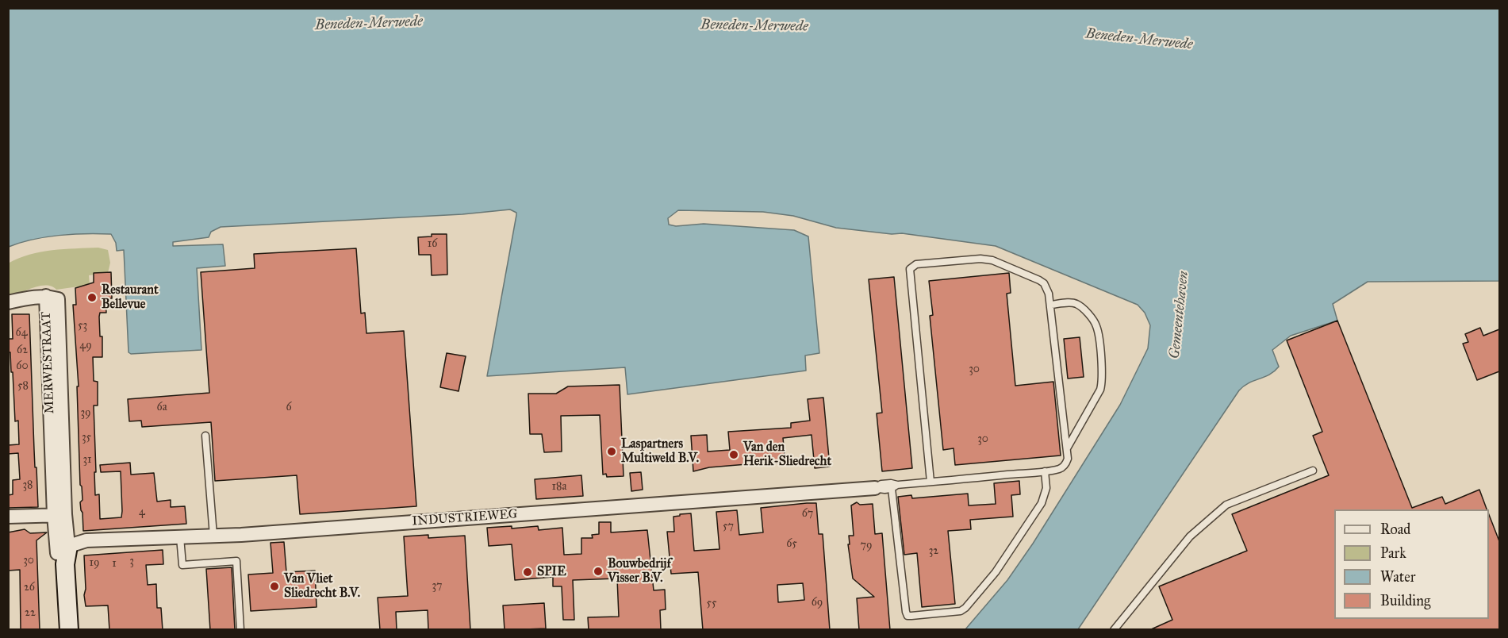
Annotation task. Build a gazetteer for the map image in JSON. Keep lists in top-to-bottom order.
{
  "streets": {
    "street": ["MERWESTRAAT", "INDUSTRIEWEG"]
  },
  "crossings": [
    ["MERWESTRAAT", "INDUSTRIEWEG"]
  ],
  "water": ["Beneden-Merwede", "Gemeentehaven"],
  "places": [
    "Restaurant Bellevue",
    "Laspartners Multiweld B.V.",
    "Van den Herik-Sliedrecht",
    "Bouwbedrijf Visser B.V.",
    "SPIE",
    "Van Vliet Sliedrecht B.V."
  ],
  "house_numbers": [
    "16",
    "53",
    "64",
    "49",
    "62",
    "60",
    "30",
    "58",
    "6a",
    "6",
    "39",
    "35",
    "30",
    "31",
    "38",
    "18a",
    "4",
    "67",
    "57",
    "65",
    "79",
    "32",
    "30",
    "3",
    "19",
    "1",
    "37",
    "26",
    "69",
    "55",
    "22"
  ],
  "legend": [
    "Road",
    "Park",
    "Water",
    "Building"
  ]
}
